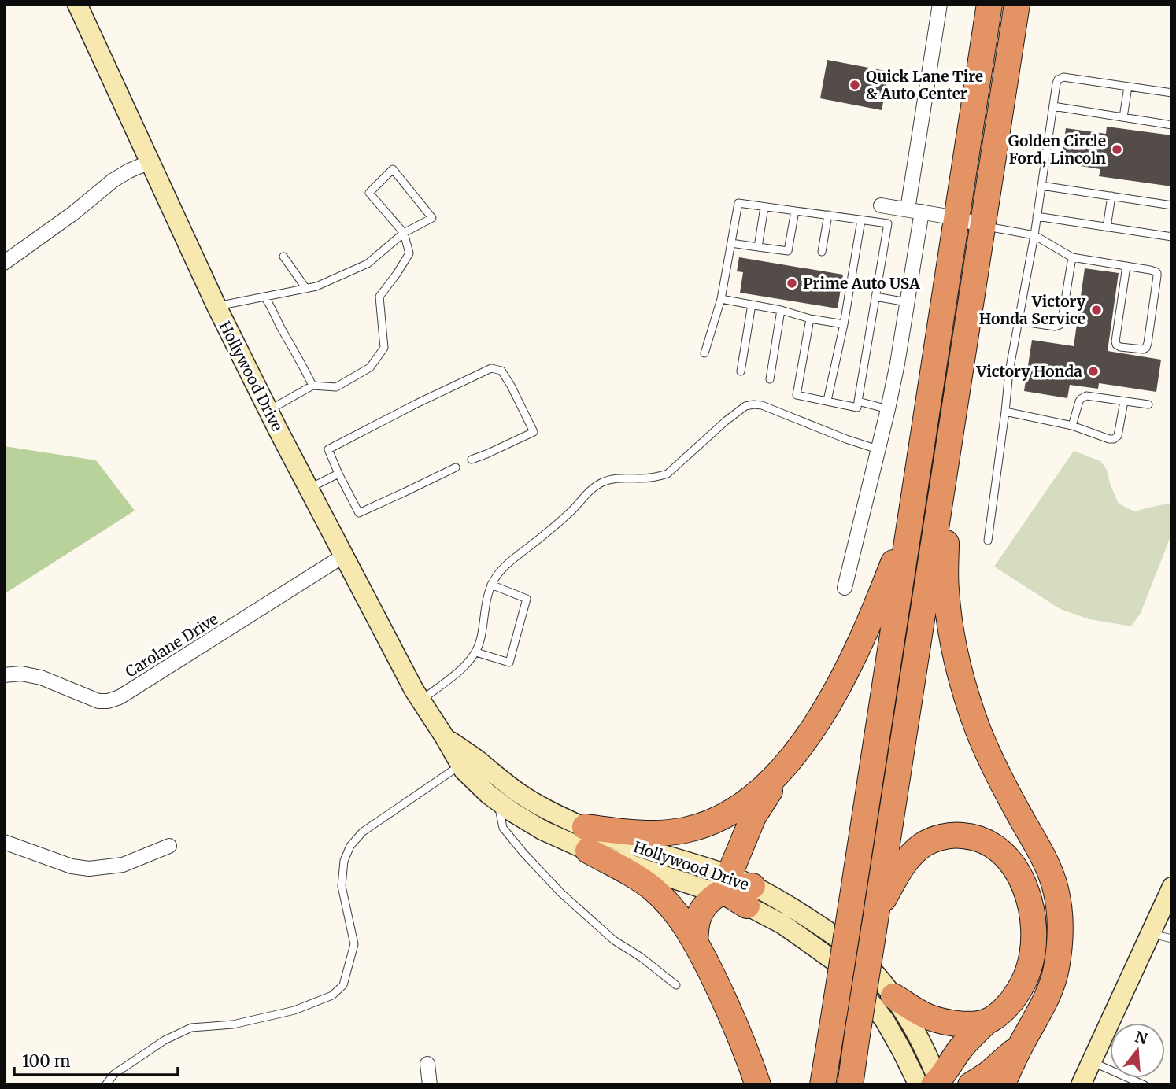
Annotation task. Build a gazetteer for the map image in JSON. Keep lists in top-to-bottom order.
{
  "streets": {
    "main road": ["Hollywood Drive"],
    "street": ["Carolane Drive"]
  },
  "crossings": [
    ["Hollywood Drive", "Carolane Drive"]
  ],
  "places": [
    "Quick Lane Tire & Auto Center",
    "Golden Circle Ford, Lincoln",
    "Prime Auto USA",
    "Victory Honda Service",
    "Victory Honda"
  ],
  "scale_bar": "100 m",
  "north": "top"
}
